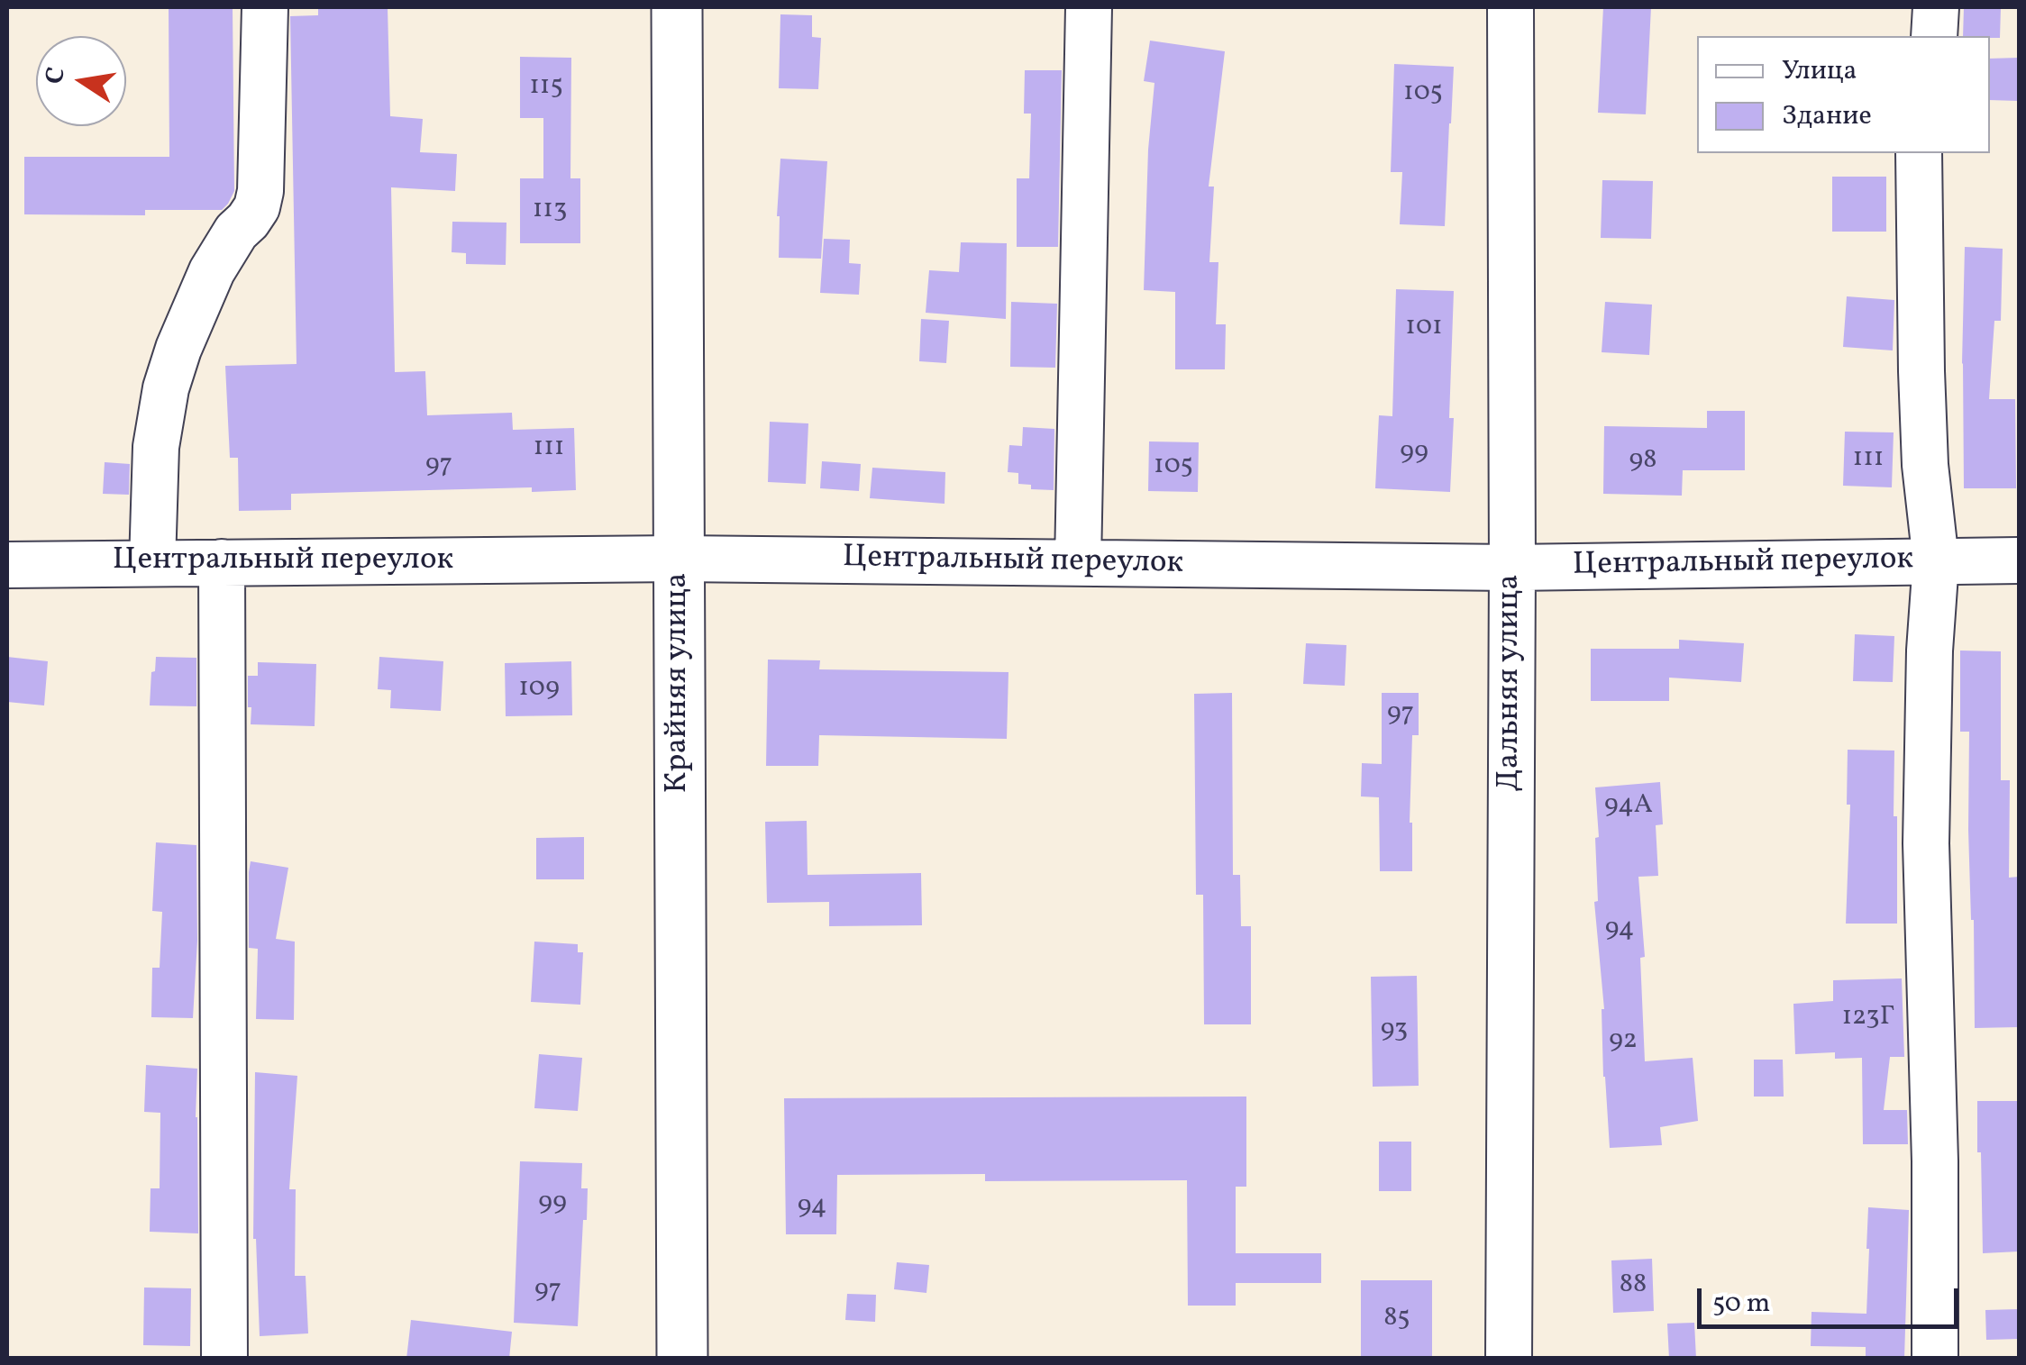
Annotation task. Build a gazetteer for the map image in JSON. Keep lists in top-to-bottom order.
{
  "streets": {
    "main road": ["Крайняя улица"],
    "street": ["Центральный переулок", "Дальняя улица"]
  },
  "crossings": [
    ["Центральный переулок", "Крайняя улица"],
    ["Центральный переулок", "Дальняя улица"]
  ],
  "house_numbers": [
    "115",
    "105",
    "113",
    "101",
    "111",
    "99",
    "111",
    "98",
    "97",
    "105",
    "109",
    "97",
    "94А",
    "94",
    "123Г",
    "93",
    "92",
    "99",
    "94",
    "88",
    "97",
    "85"
  ],
  "legend": ["Улица", "Здание"],
  "scale_bar": "50 m",
  "north": "left"
}
